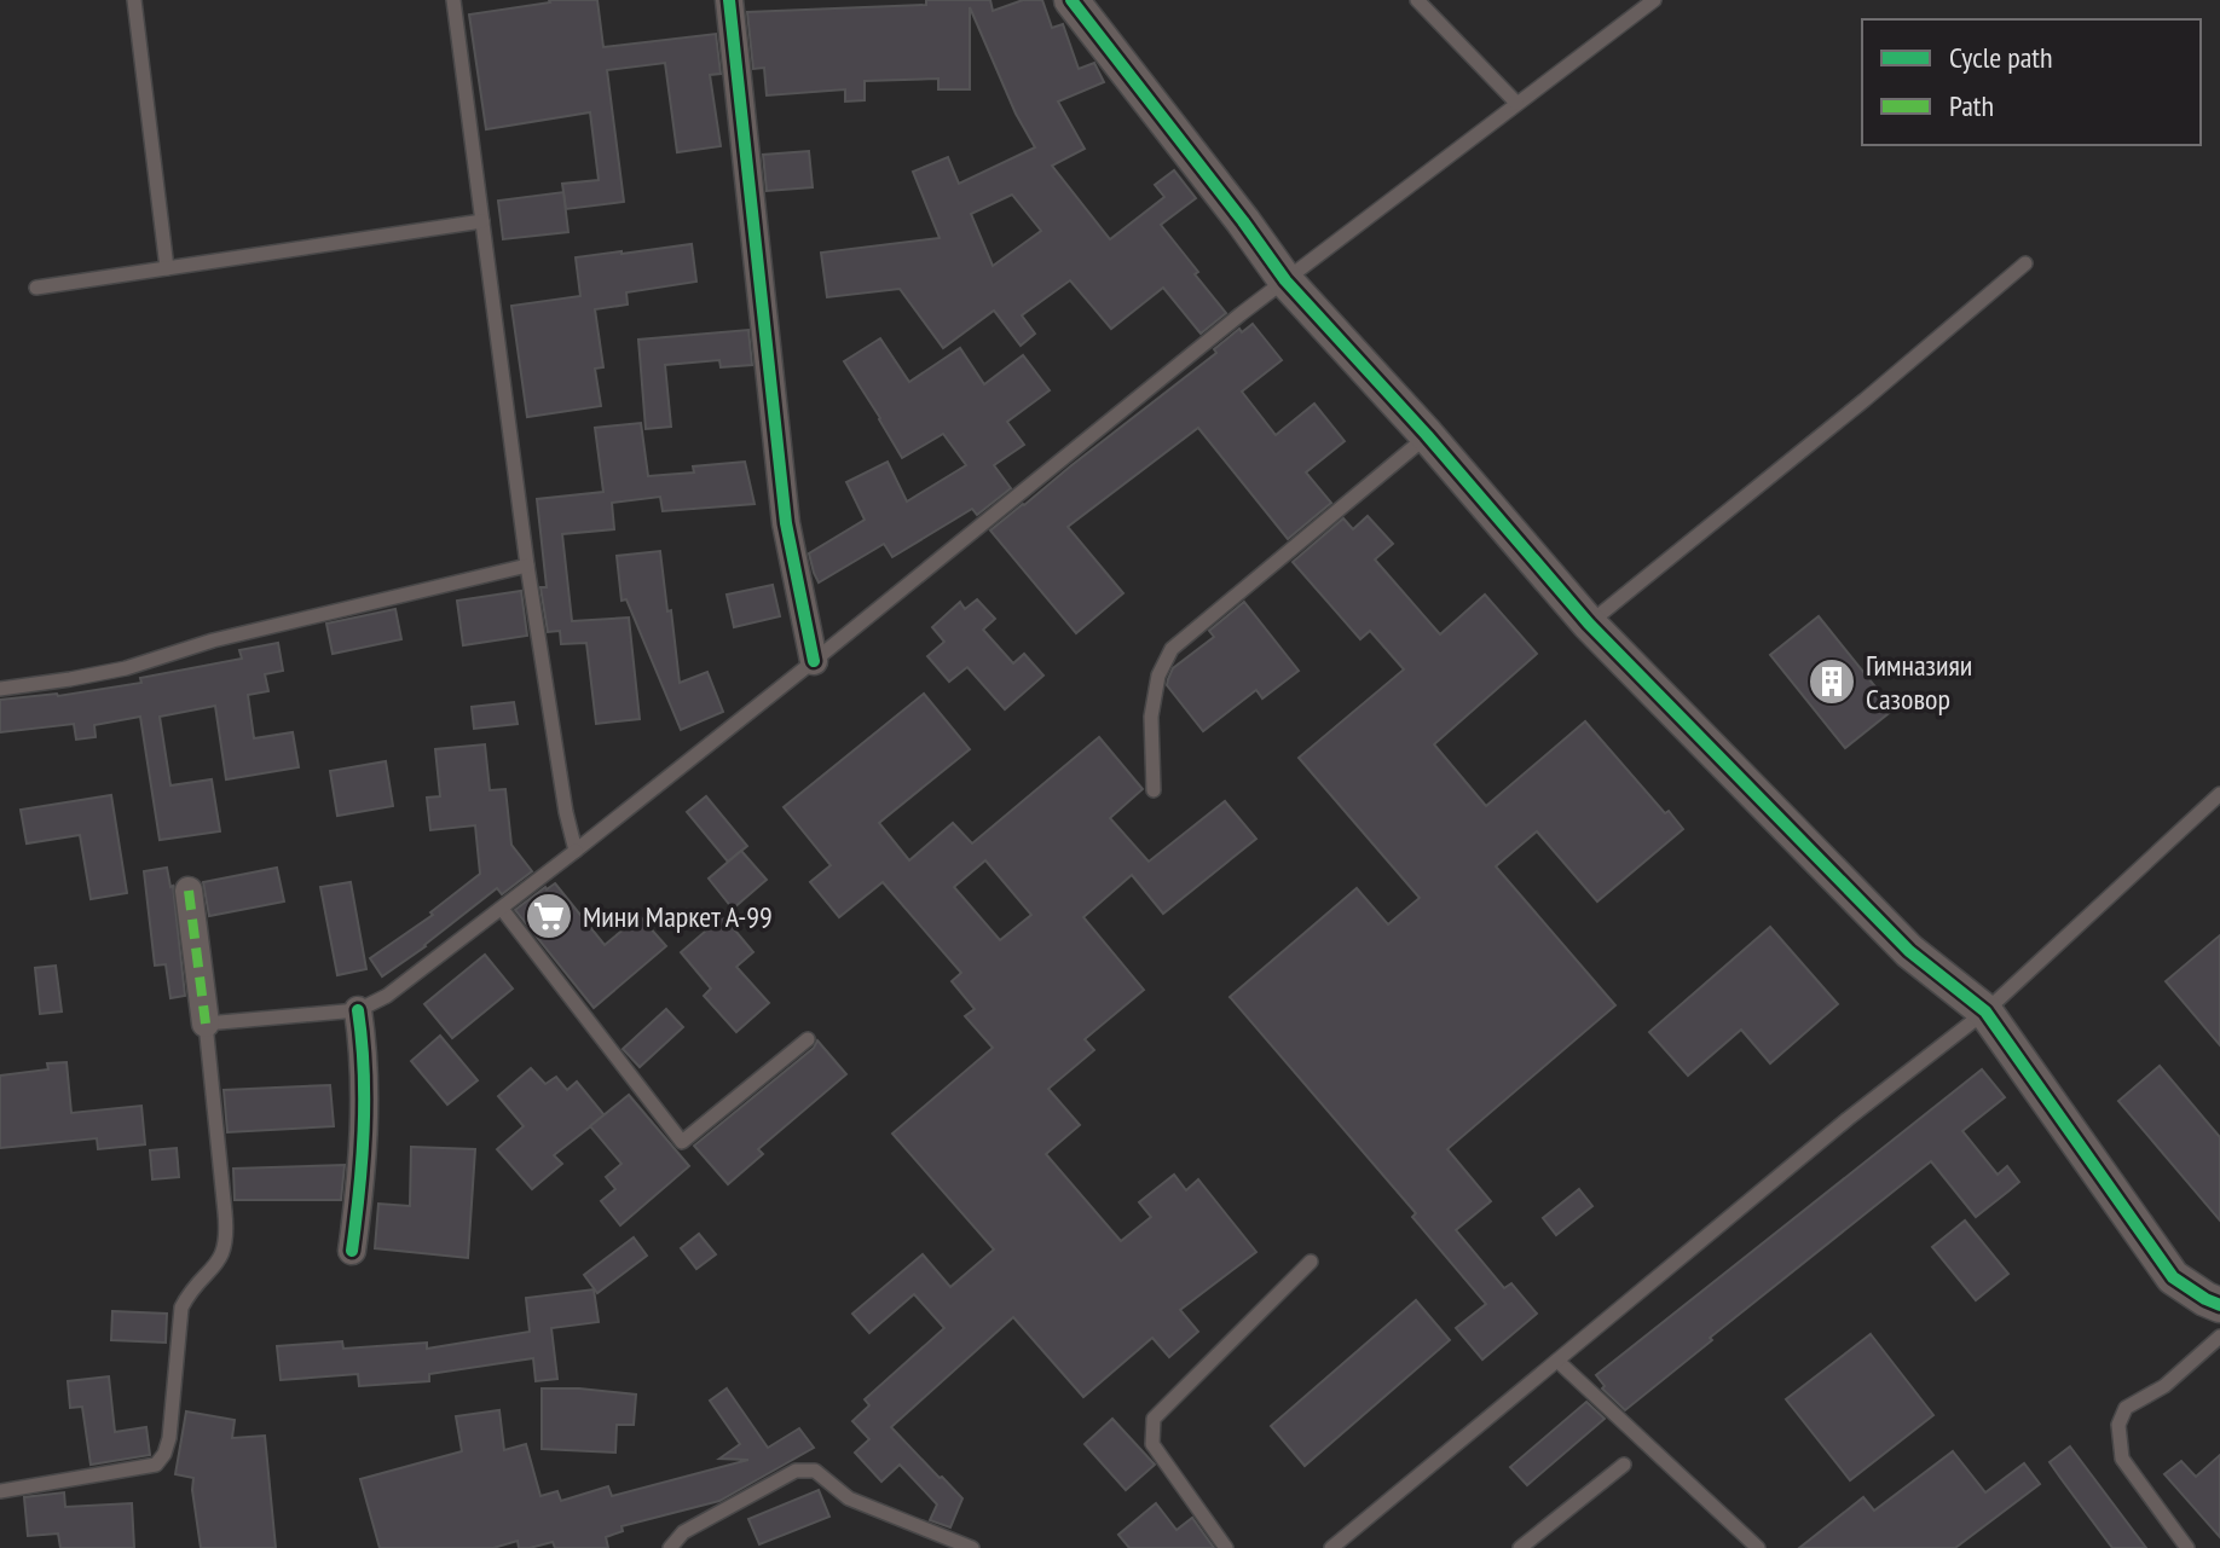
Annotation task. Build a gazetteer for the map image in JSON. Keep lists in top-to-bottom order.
{
  "places": {
    "building": ["Гимназияи Сазовор"],
    "supermarket": ["Мини Маркет А-99"]
  },
  "legend": ["Cycle path", "Path"]
}
